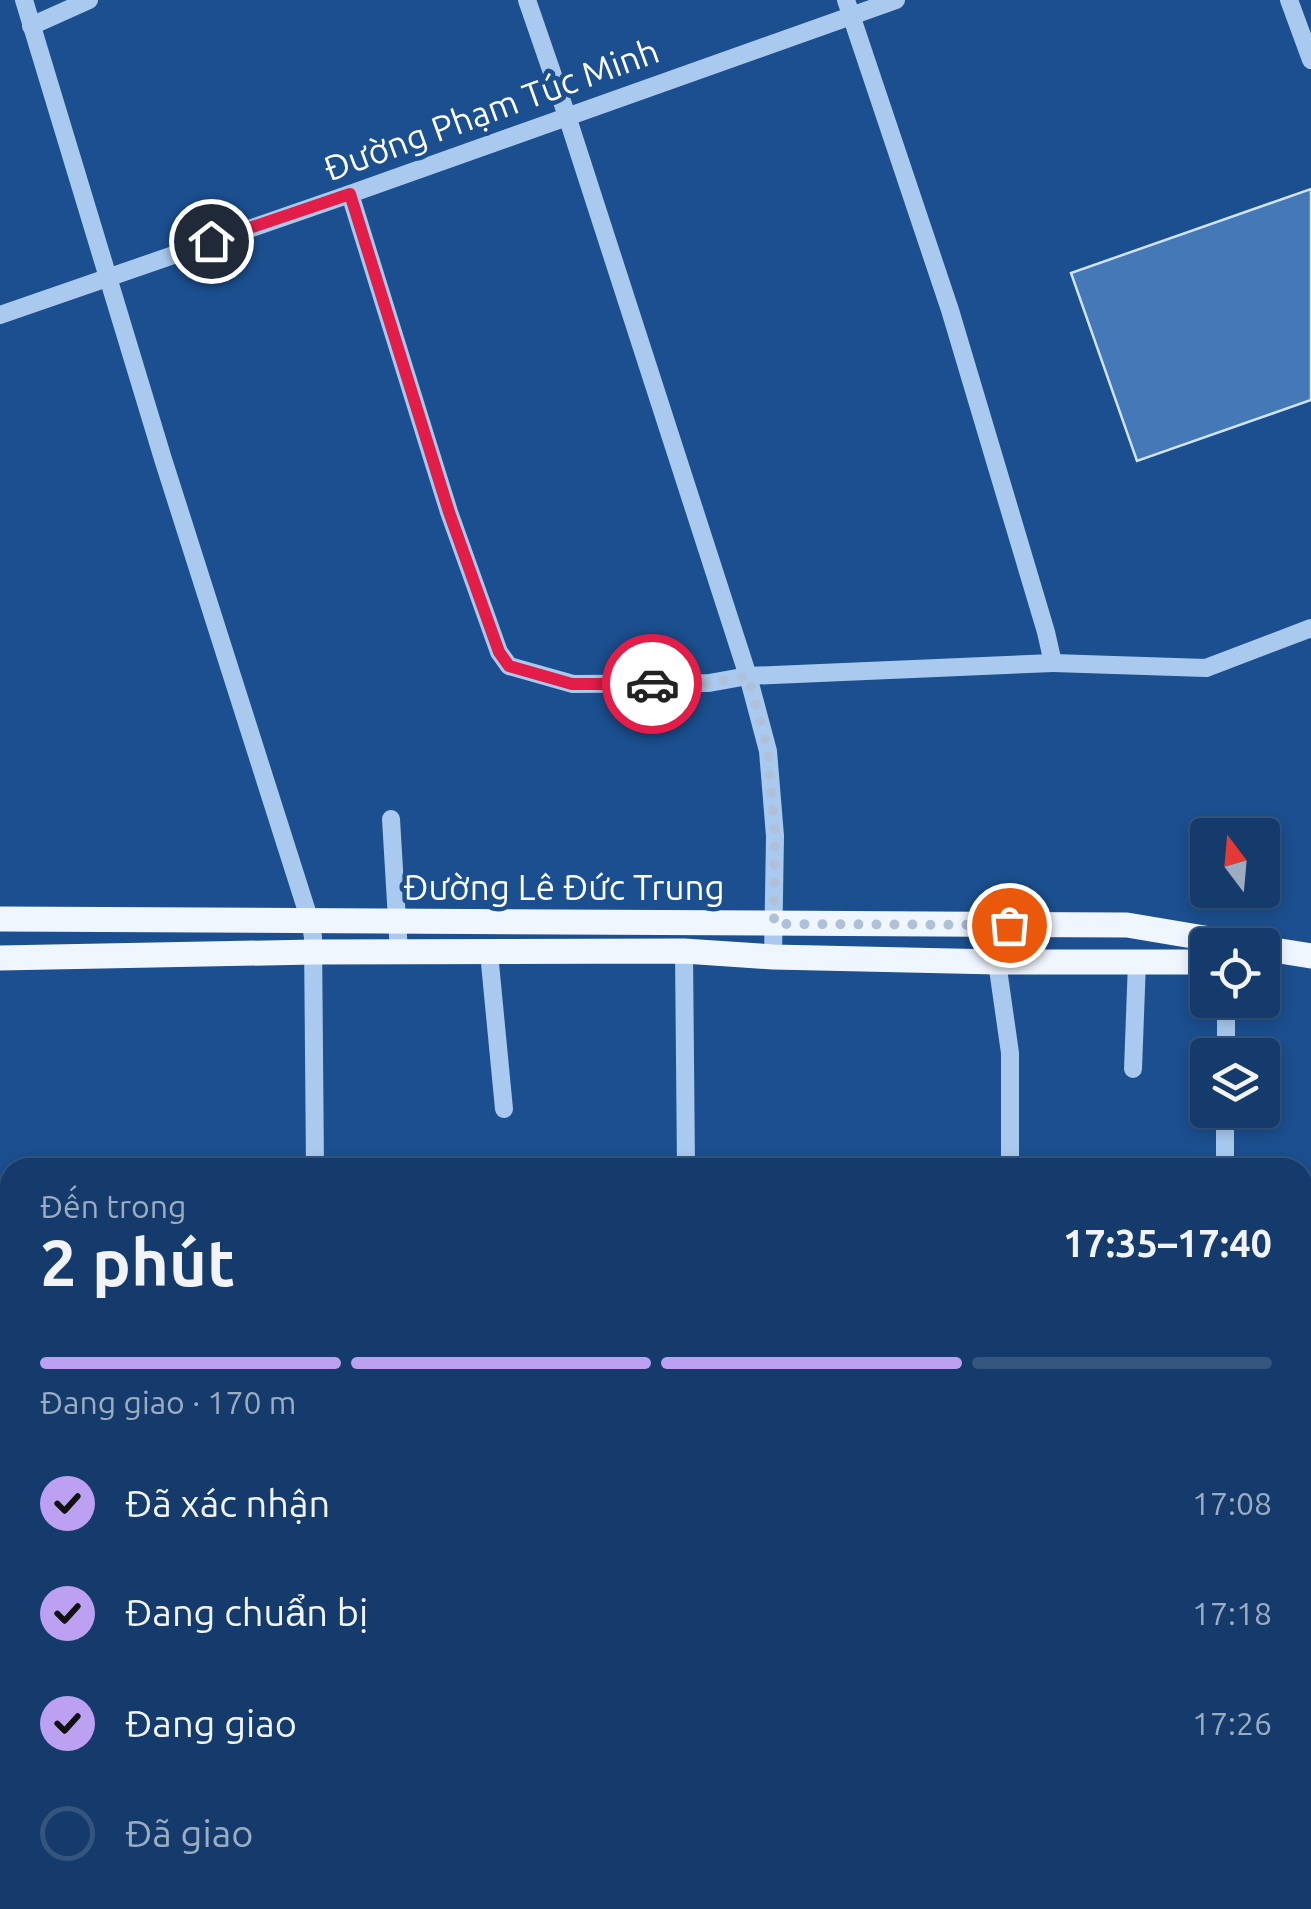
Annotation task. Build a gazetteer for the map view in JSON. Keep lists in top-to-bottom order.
{
  "streets": {
    "main road": ["Đường Lê Đức Trung"],
    "street": ["Đường Phạm Túc Minh"]
  },
  "north": "top",
  "page": {
    "heading": ["2 phút", "Đến trong", "17:35–17:40"],
    "bar": "Đang giao · 170 m",
    "list": [
      ["Đã xác nhận", "17:08"],
      ["Đang chuẩn bị", "17:18"],
      ["Đang giao", "17:26"],
      "Đã giao"
    ]
  }
}
